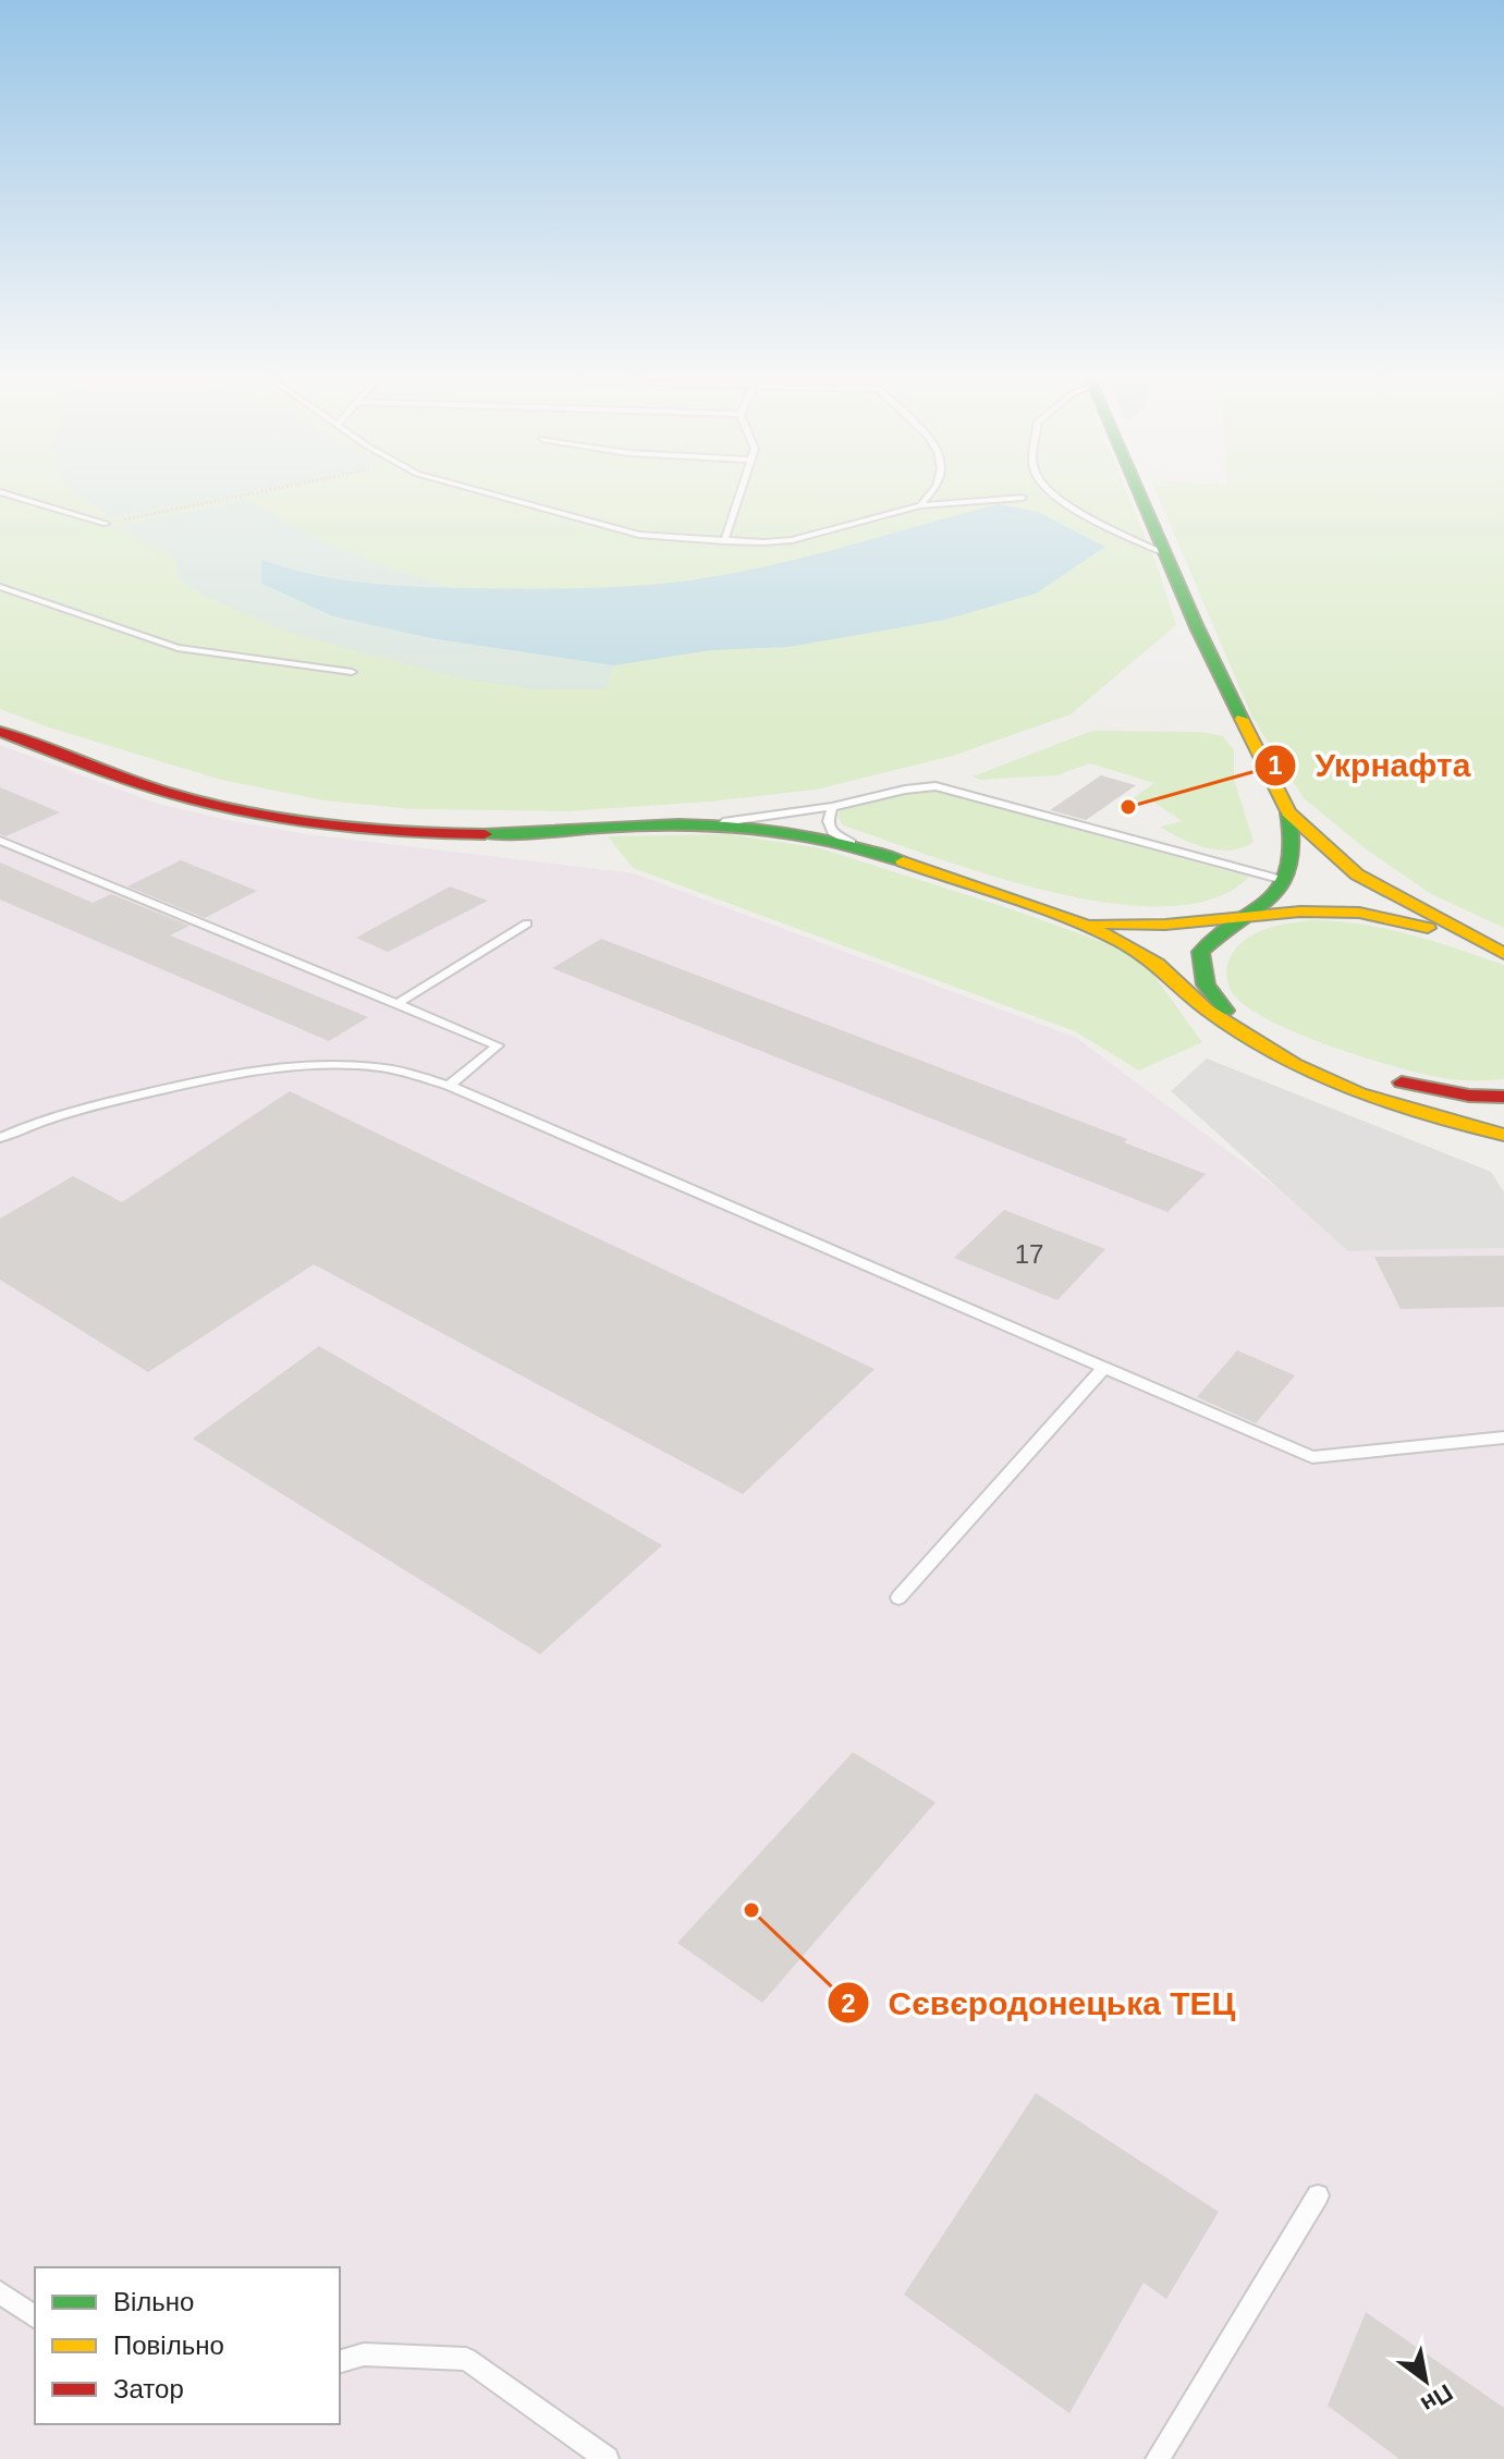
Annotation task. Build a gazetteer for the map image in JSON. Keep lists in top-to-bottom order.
{
  "places": ["Укрнафта", "Сєвєродонецька ТЕЦ"],
  "house_numbers": ["17"],
  "legend": ["Вільно", "Повільно", "Затор"],
  "north": "bottom right"
}
